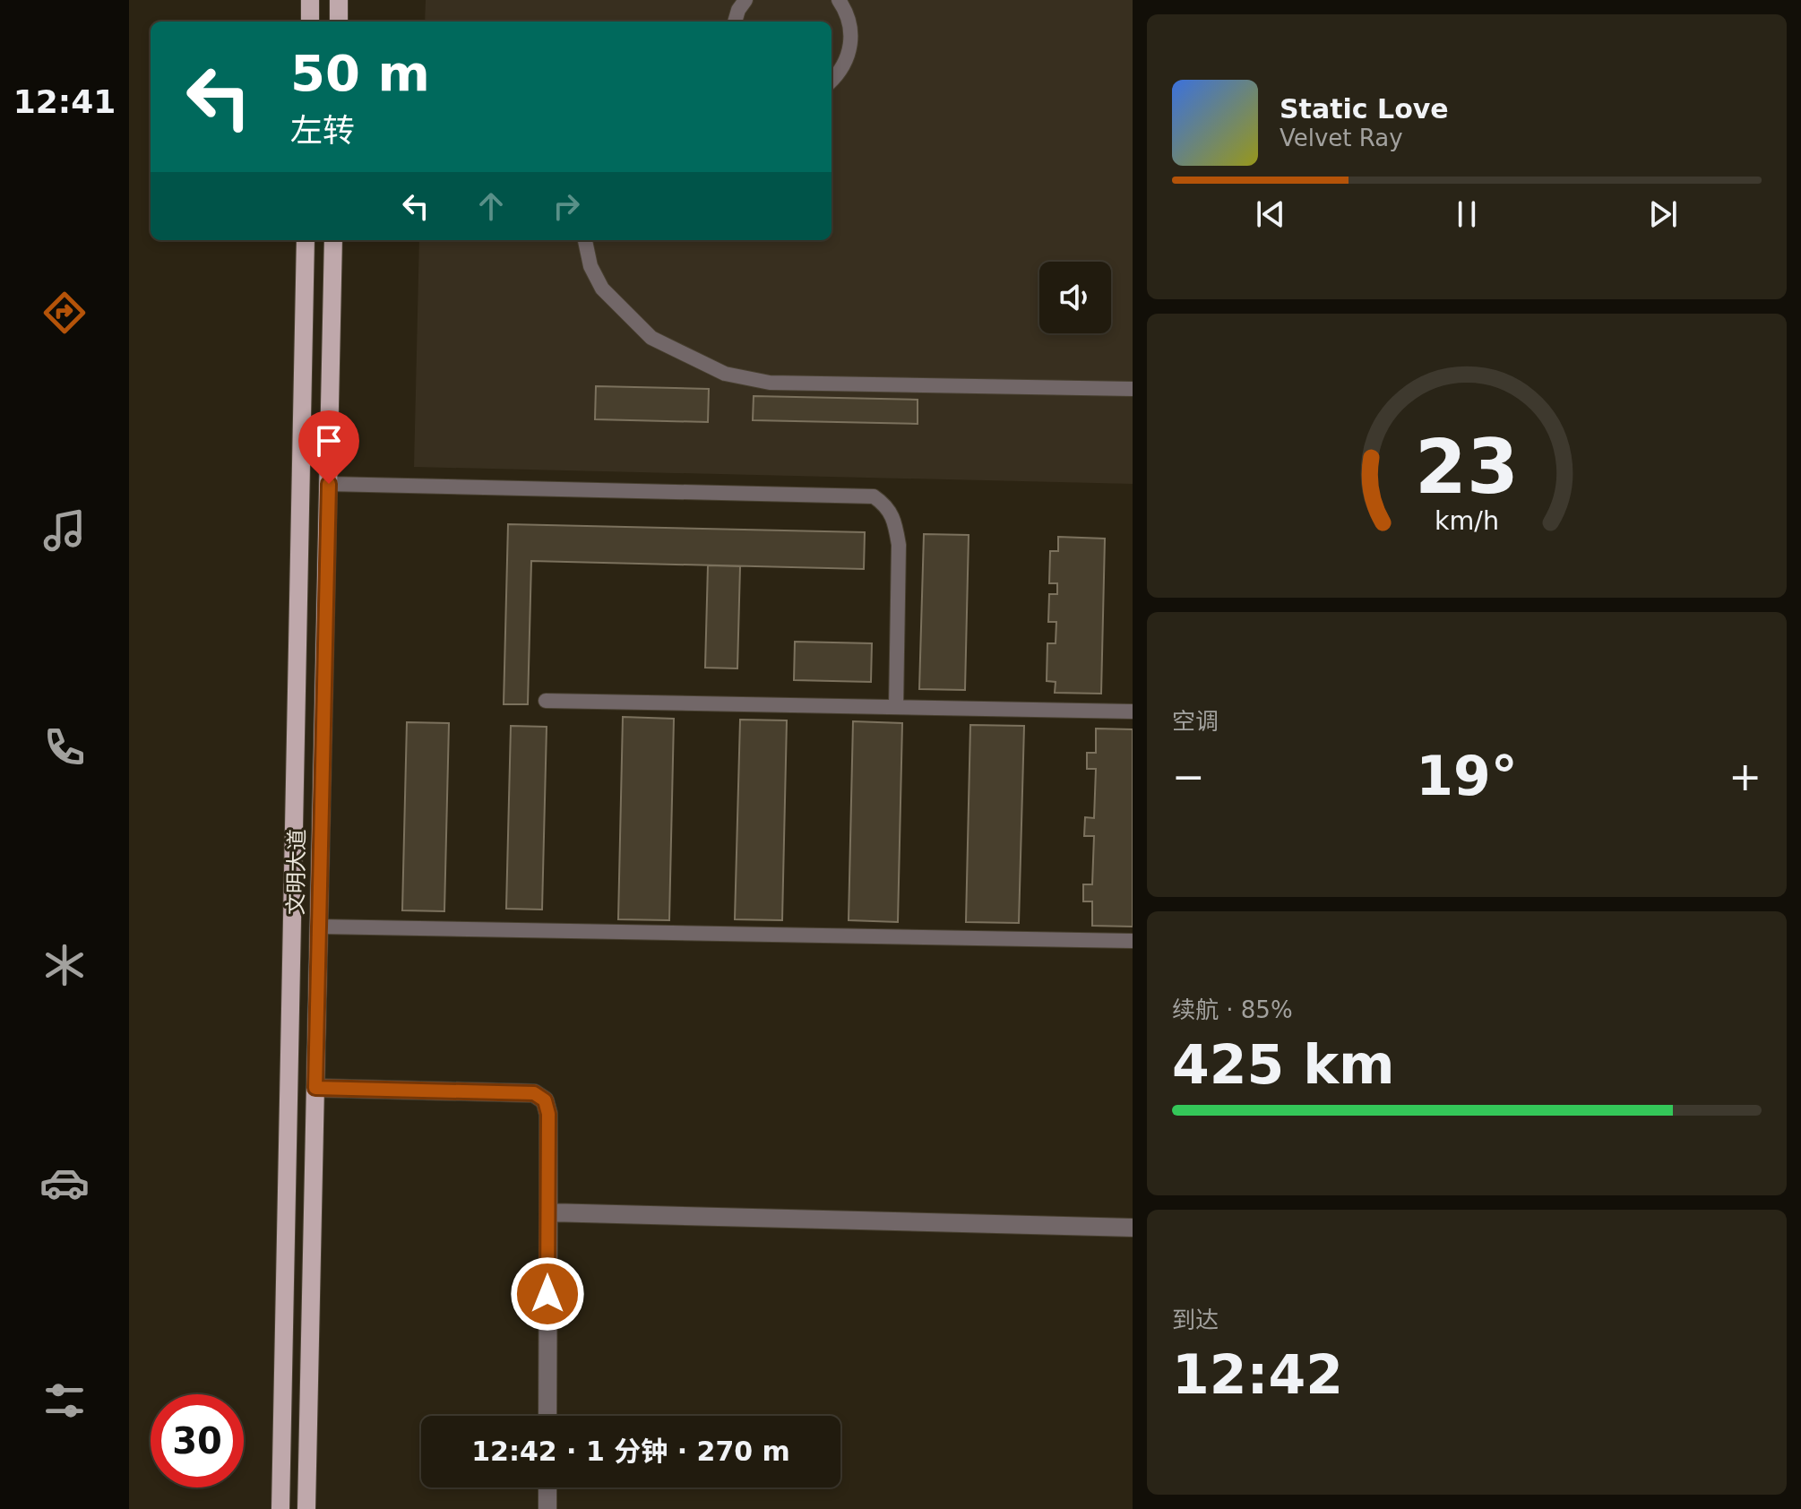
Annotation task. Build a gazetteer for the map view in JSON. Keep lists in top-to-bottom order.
{
  "streets": {
    "main road": ["文明大道"]
  },
  "page": {
    "tabs": "12:41",
    "turn": ["50 m", "左转"],
    "song": ["Static Love", "Velvet Ray"],
    "tile": [
      "空调",
      ["续航 · 85%", "425 km"],
      ["到达", "12:42"]
    ],
    "heat": ["−", "19°", "+"],
    "limit": "30",
    "trip": "12:42 · 1 分钟 · 270 m",
    "gauge": ["23", "km/h"]
  }
}
